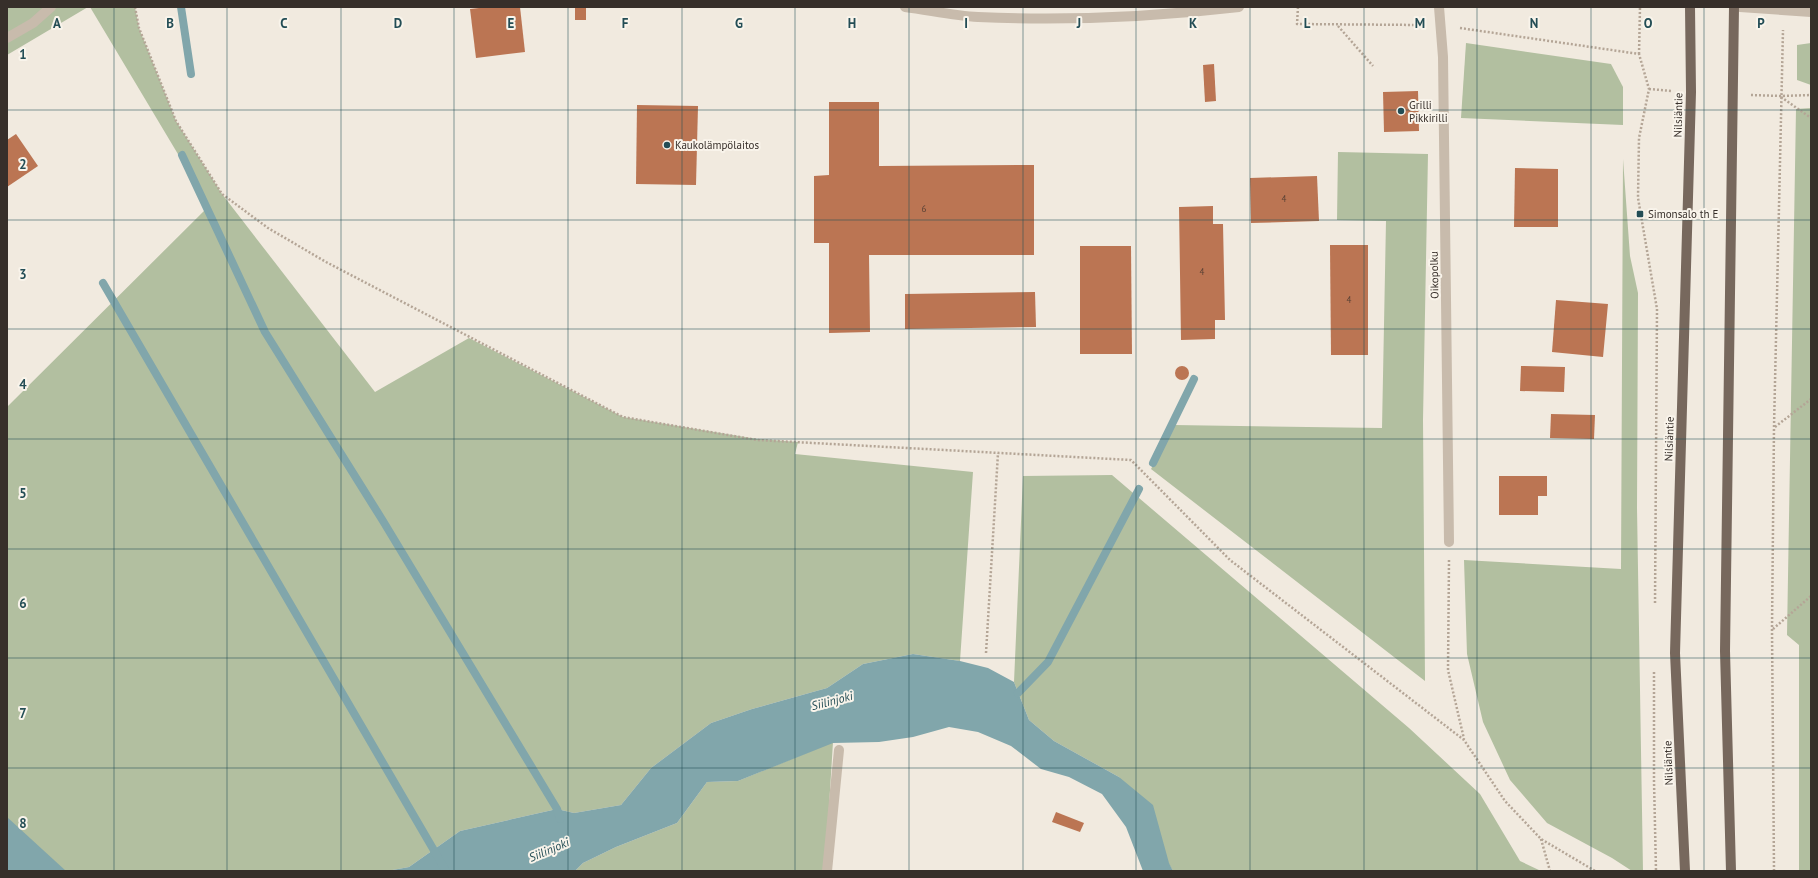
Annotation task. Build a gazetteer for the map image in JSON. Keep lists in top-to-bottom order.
{
  "streets": {
    "main road": ["Nilsiäntie"],
    "street": ["Oikopolku"]
  },
  "water": ["Siilinjoki"],
  "places": {
    "other": ["Grilli Pikkirilli", "Kaukolämpölaitos"],
    "transit": ["Simonsalo th E"]
  },
  "house_numbers": [
    "4",
    "6",
    "4",
    "4"
  ],
  "grid": {
    "columns": [
      "A",
      "B",
      "C",
      "D",
      "E",
      "F",
      "G",
      "H",
      "I",
      "J",
      "K",
      "L",
      "M",
      "N",
      "O",
      "P"
    ],
    "rows": [
      "1",
      "2",
      "3",
      "4",
      "5",
      "6",
      "7",
      "8"
    ]
  }
}
